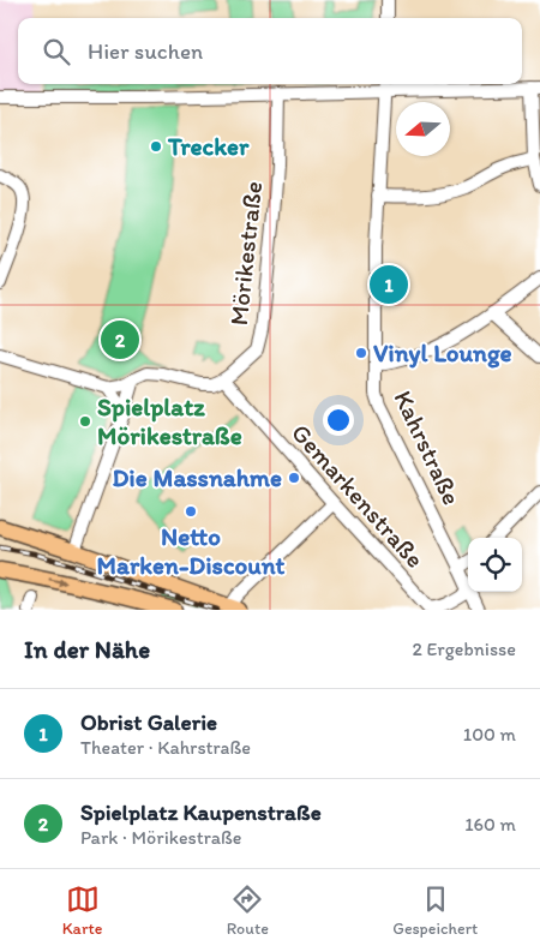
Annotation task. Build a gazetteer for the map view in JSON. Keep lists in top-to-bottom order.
{
  "streets": {
    "street": ["Mörikestraße", "Kahrstraße", "Gemarkenstraße"]
  },
  "crossings": [
    ["Mörikestraße", "Gemarkenstraße"]
  ],
  "places": [
    "Trecker",
    "Vinyl Lounge",
    "Spielplatz Mörikestraße",
    "Die Massnahme",
    "Netto Marken-Discount"
  ],
  "north": "left",
  "page": {
    "search": "Hier suchen",
    "pins": ["1", "2"],
    "heading": ["In der Nähe", "2 Ergebnisse"],
    "list": [
      {
        "mark": "1",
        "name": "Obrist Galerie",
        "note": "Theater · Kahrstraße",
        "value": "100 m"
      },
      {
        "mark": "2",
        "name": "Spielplatz Kaupenstraße",
        "note": "Park · Mörikestraße",
        "value": "160 m"
      }
    ],
    "nav": ["Karte", "Route", "Gespeichert"]
  }
}
